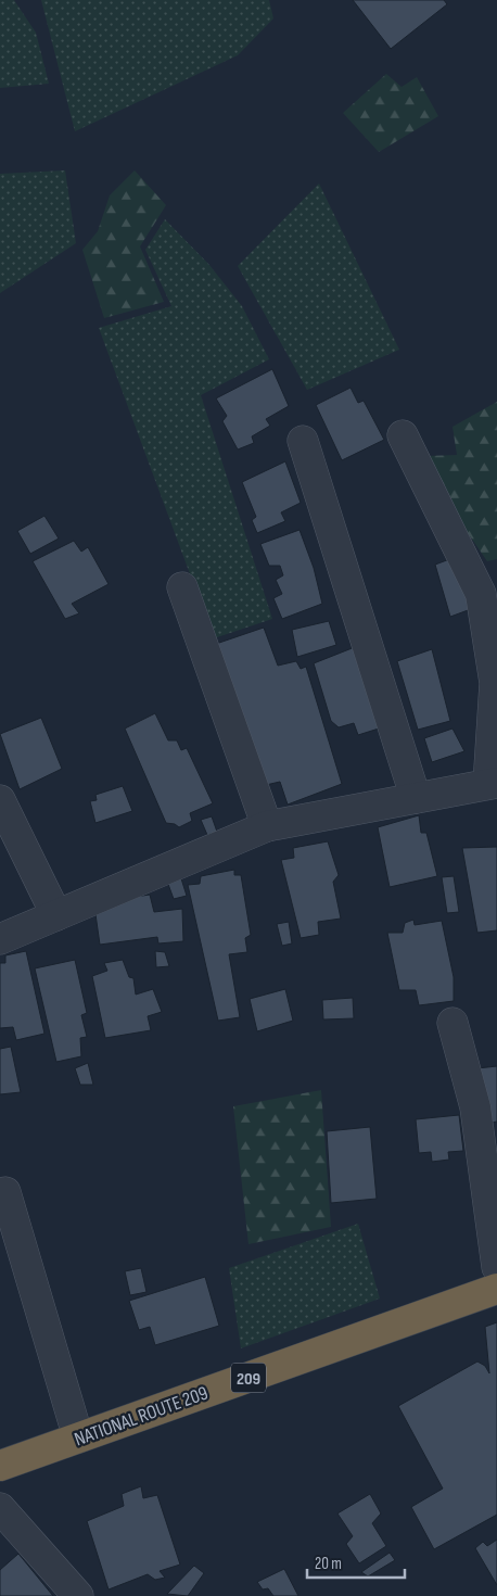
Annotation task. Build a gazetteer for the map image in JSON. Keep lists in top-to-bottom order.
{
  "streets": {
    "highway": ["209", "NATIONAL ROUTE 209"]
  },
  "scale_bar": "20 m"
}
